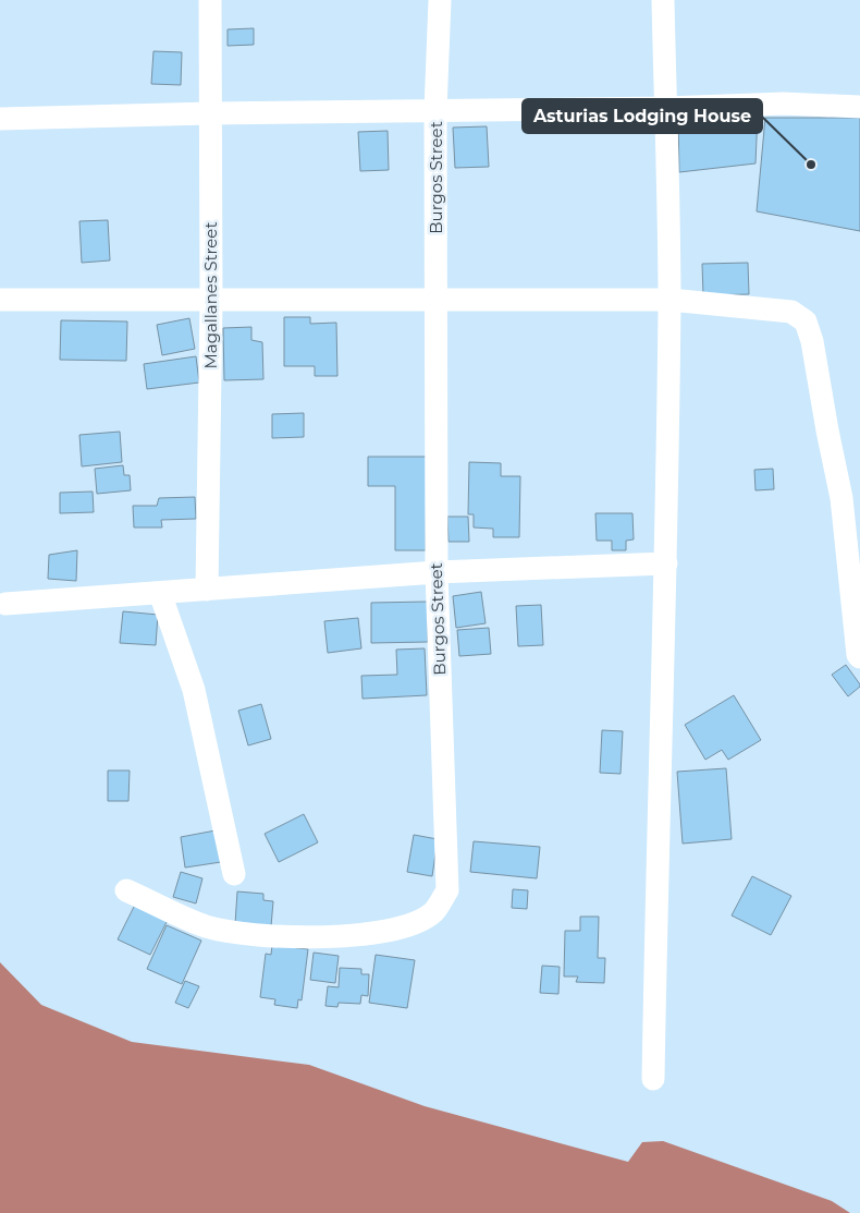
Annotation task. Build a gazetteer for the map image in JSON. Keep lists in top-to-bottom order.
{
  "streets": {
    "street": ["Burgos Street", "Magallanes Street"]
  },
  "places": ["Asturias Lodging House"]
}
